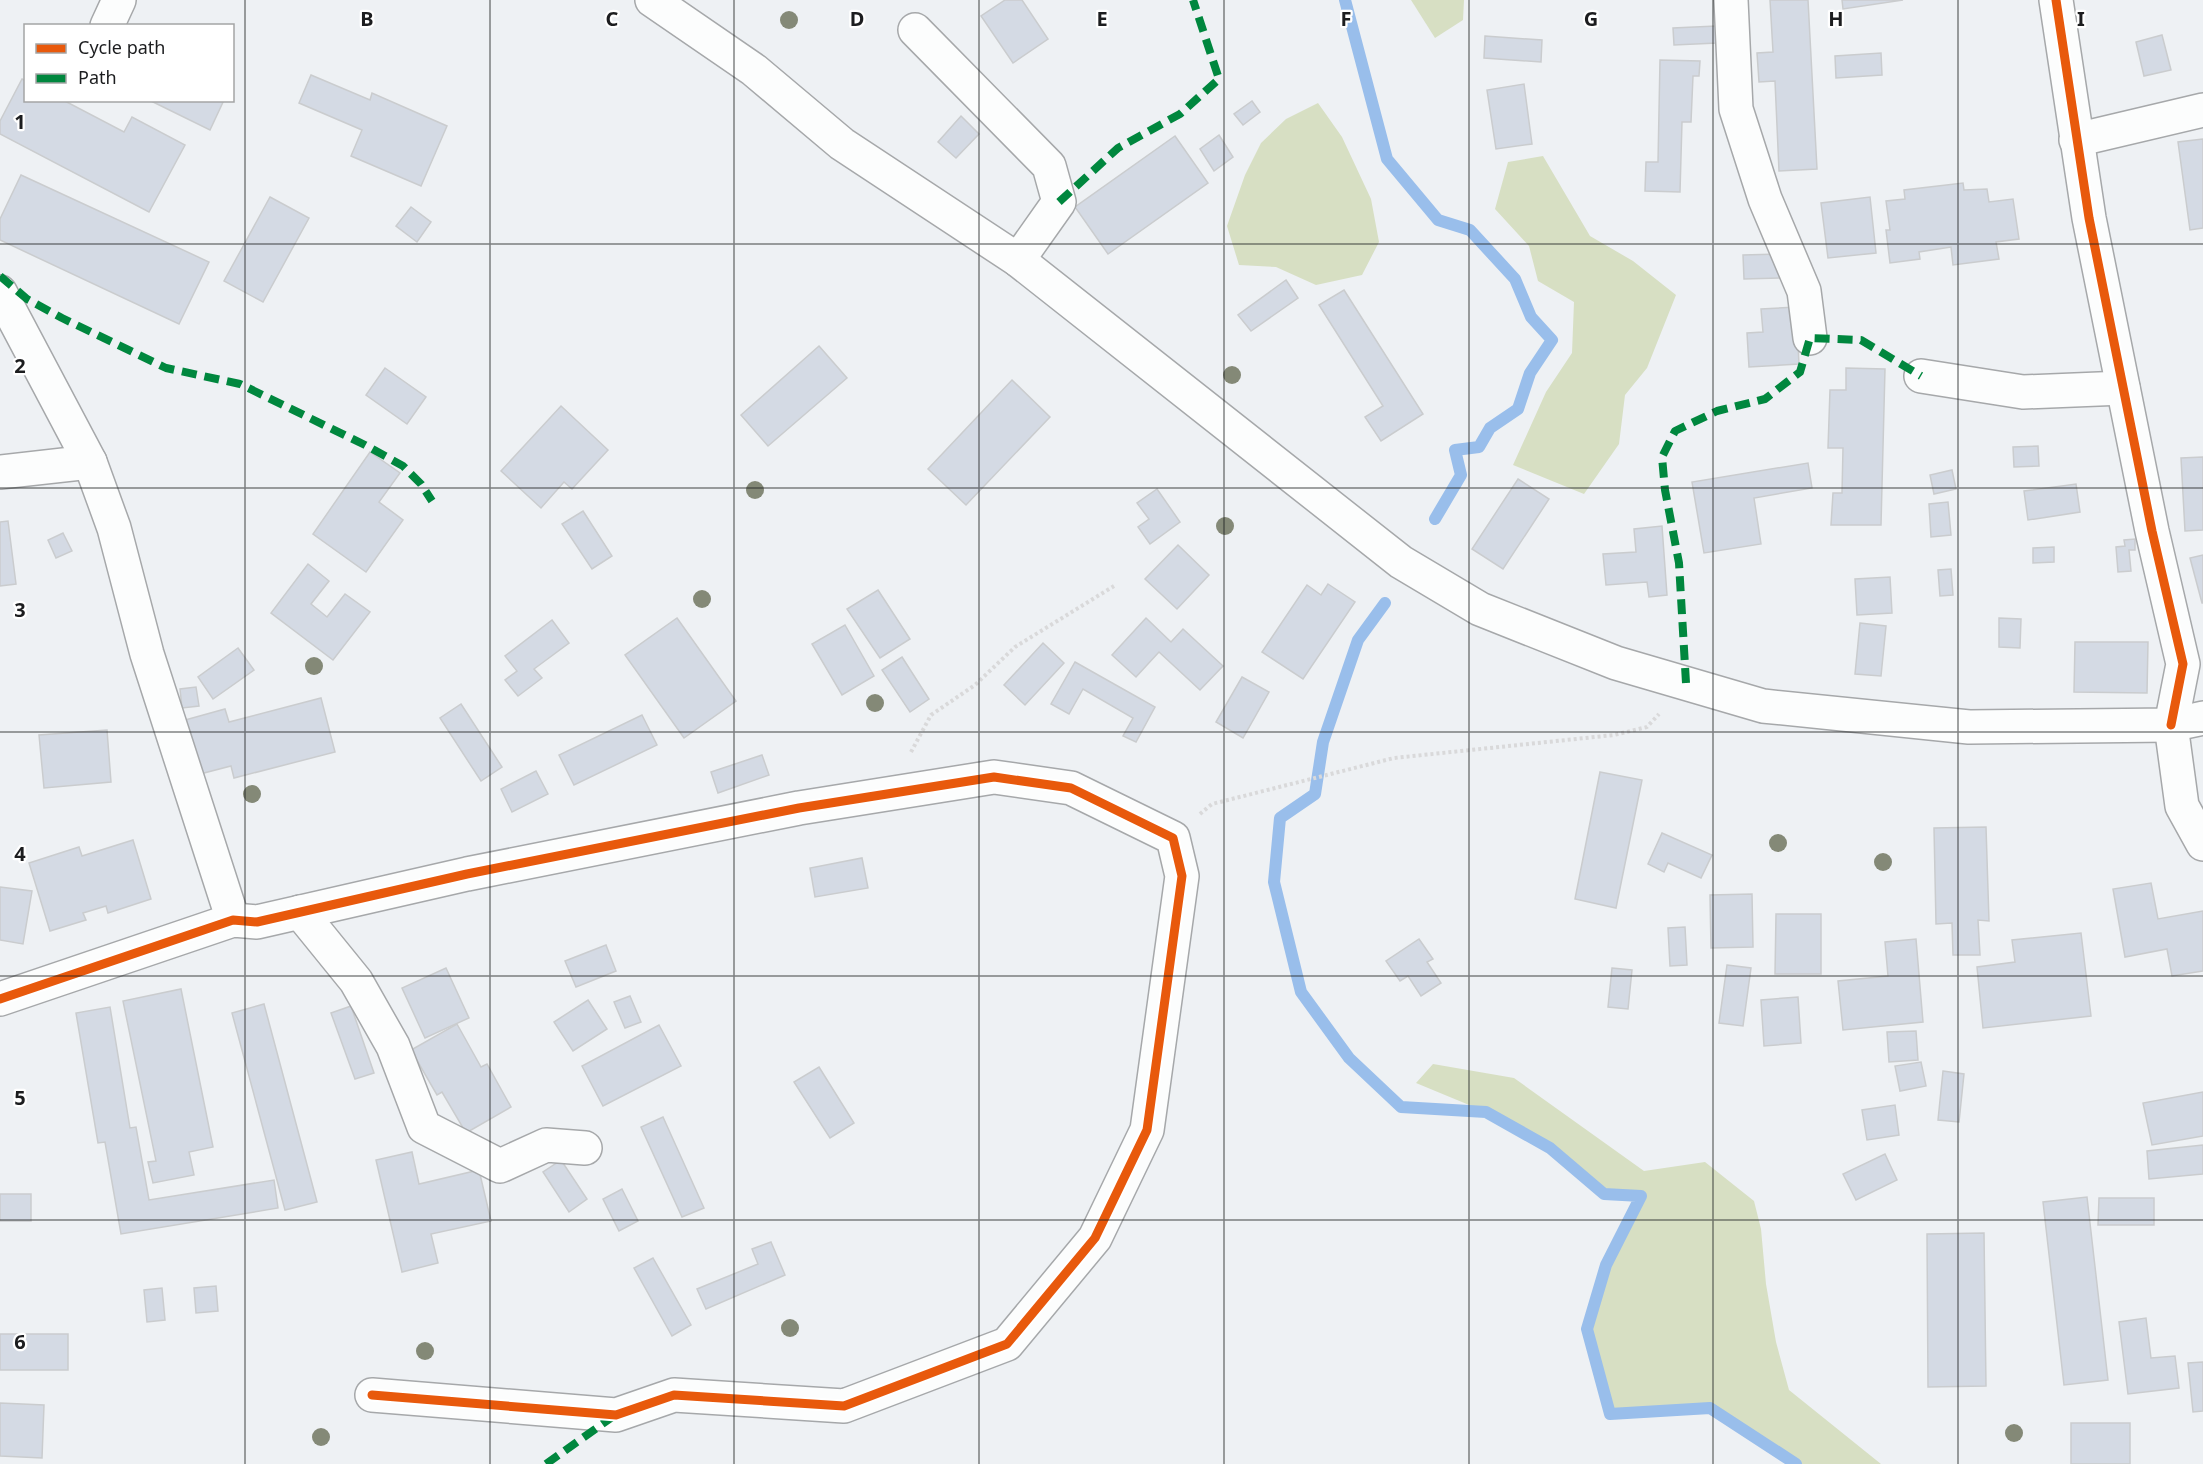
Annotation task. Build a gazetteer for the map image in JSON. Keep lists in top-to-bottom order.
{
  "legend": ["Cycle path", "Path"],
  "grid": {
    "columns": [
      "B",
      "C",
      "D",
      "E",
      "F",
      "G",
      "H",
      "I"
    ],
    "rows": [
      "1",
      "2",
      "3",
      "4",
      "5",
      "6"
    ]
  }
}
